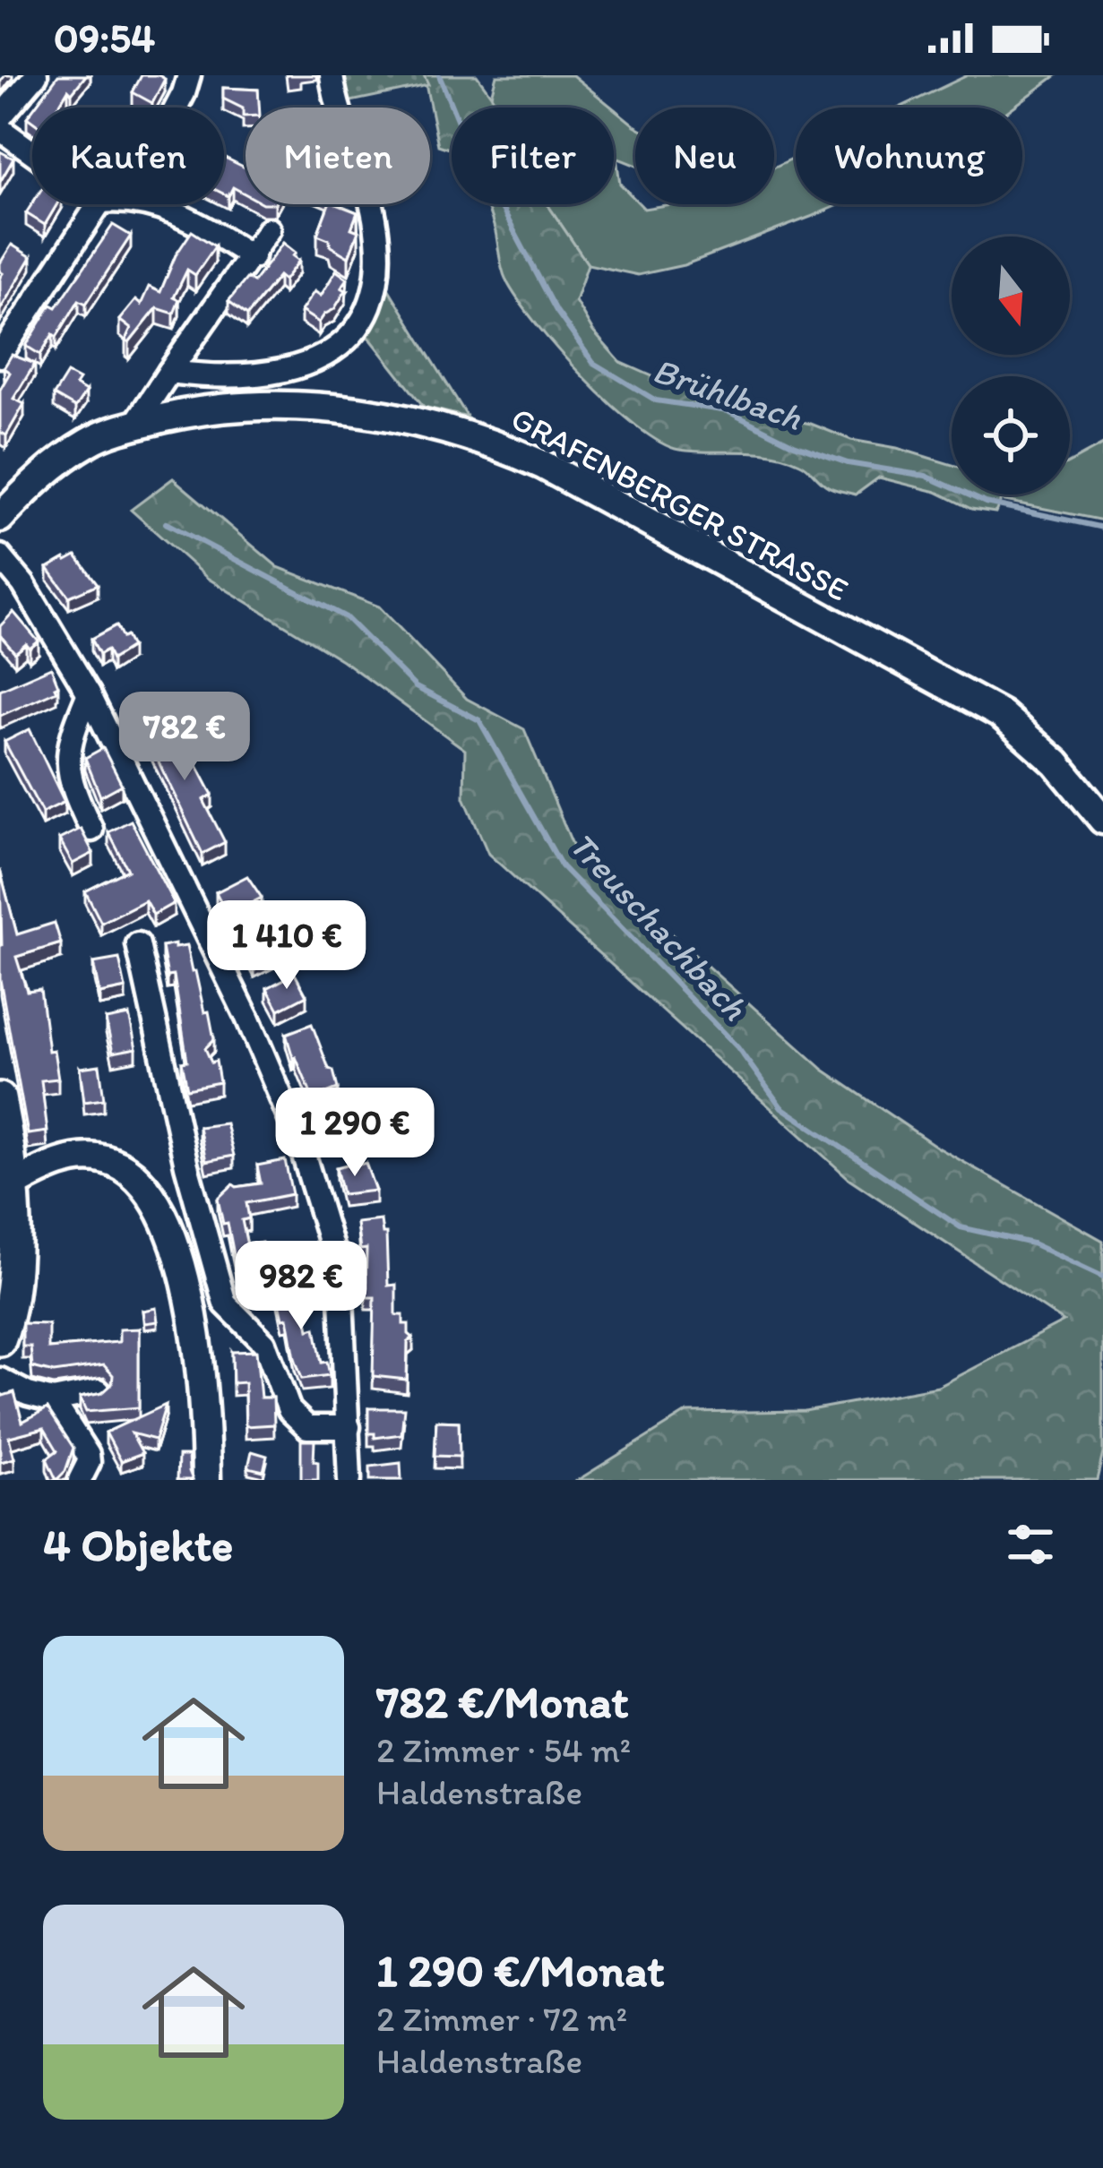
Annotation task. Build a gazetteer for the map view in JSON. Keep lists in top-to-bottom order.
{
  "streets": {
    "street": ["GRAFENBERGER STRASSE"]
  },
  "water": ["Brühlbach", "Treuschachbach"],
  "north": "bottom",
  "page": {
    "status": "09:54",
    "chip": [
      "Kaufen",
      "Mieten",
      "Filter",
      "Neu",
      "Wohnung"
    ],
    "price": [
      "782 €",
      "1 410 €",
      "1 290 €",
      "982 €"
    ],
    "heading": "4 Objekte",
    "list": [
      {
        "name": "782 €/Monat",
        "note": "2 Zimmer · 54 m² · Haldenstraße"
      },
      {
        "name": "1 290 €/Monat",
        "note": "2 Zimmer · 72 m² · Haldenstraße"
      }
    ]
  }
}
